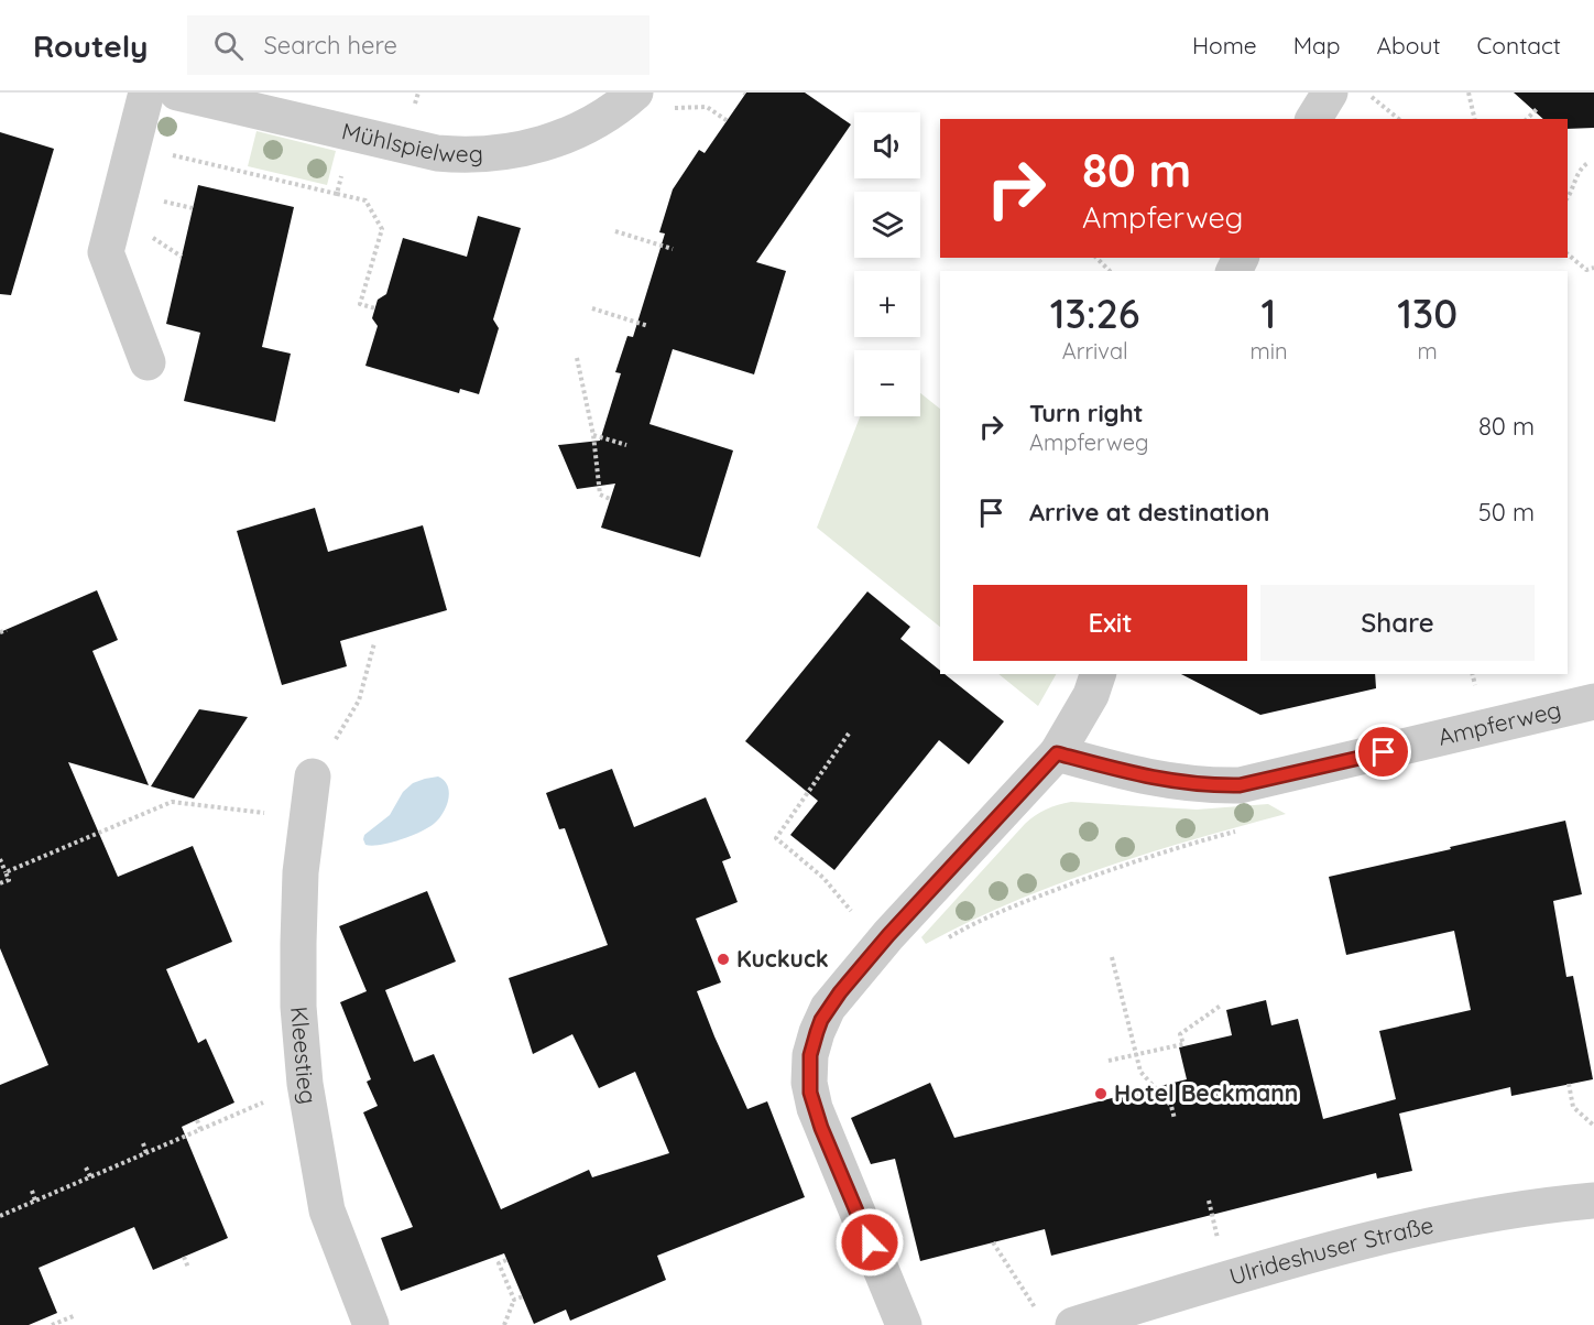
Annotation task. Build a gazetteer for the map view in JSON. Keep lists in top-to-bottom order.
{
  "streets": {
    "street": [
      "Mühlspielweg",
      "Ampferweg",
      "Kleestieg",
      "Ulrideshuser Straße"
    ]
  },
  "places": ["Kuckuck", "Hotel Beckmann"],
  "page": {
    "header": "Routely",
    "search": "Search here",
    "nav": [
      "Home",
      "Map",
      "About",
      "Contact"
    ],
    "map_buttons": ["+", "−"],
    "turn": ["80 m", "Ampferweg"],
    "eta": [
      "13:26",
      "Arrival",
      "1",
      "min",
      "130",
      "m"
    ],
    "list": [
      {
        "name": "Turn right",
        "note": "Ampferweg",
        "value": "80 m"
      },
      {
        "name": "Arrive at destination",
        "value": "50 m"
      }
    ],
    "buttons": ["Exit", "Share"]
  }
}
